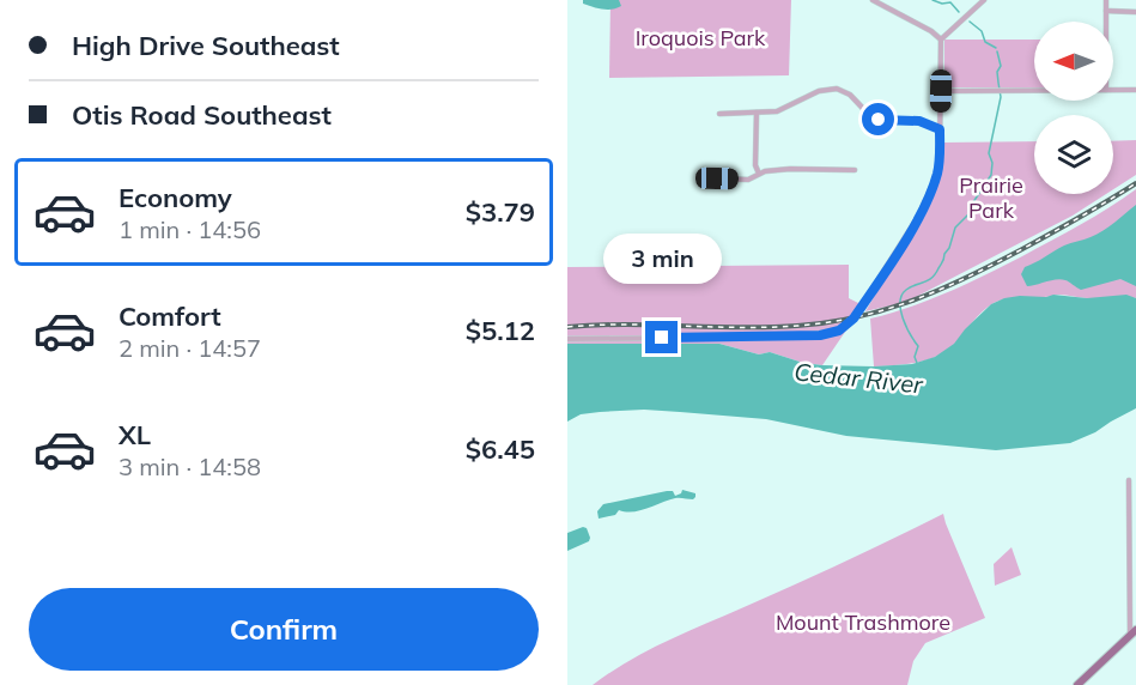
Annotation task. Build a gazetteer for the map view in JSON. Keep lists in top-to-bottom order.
{
  "water": ["Cedar River"],
  "parks": ["Iroquois Park", "Prairie Park", "Mount Trashmore"],
  "north": "left",
  "page": {
    "banner": ["High Drive Southeast", "Otis Road Southeast"],
    "list": [
      {
        "name": "Economy",
        "note": "1 min · 14:56",
        "value": "$3.79"
      },
      {
        "name": "Comfort",
        "note": "2 min · 14:57",
        "value": "$5.12"
      },
      {
        "name": "XL",
        "note": "3 min · 14:58",
        "value": "$6.45"
      }
    ],
    "bubble": "3 min",
    "buttons": "Confirm"
  }
}
